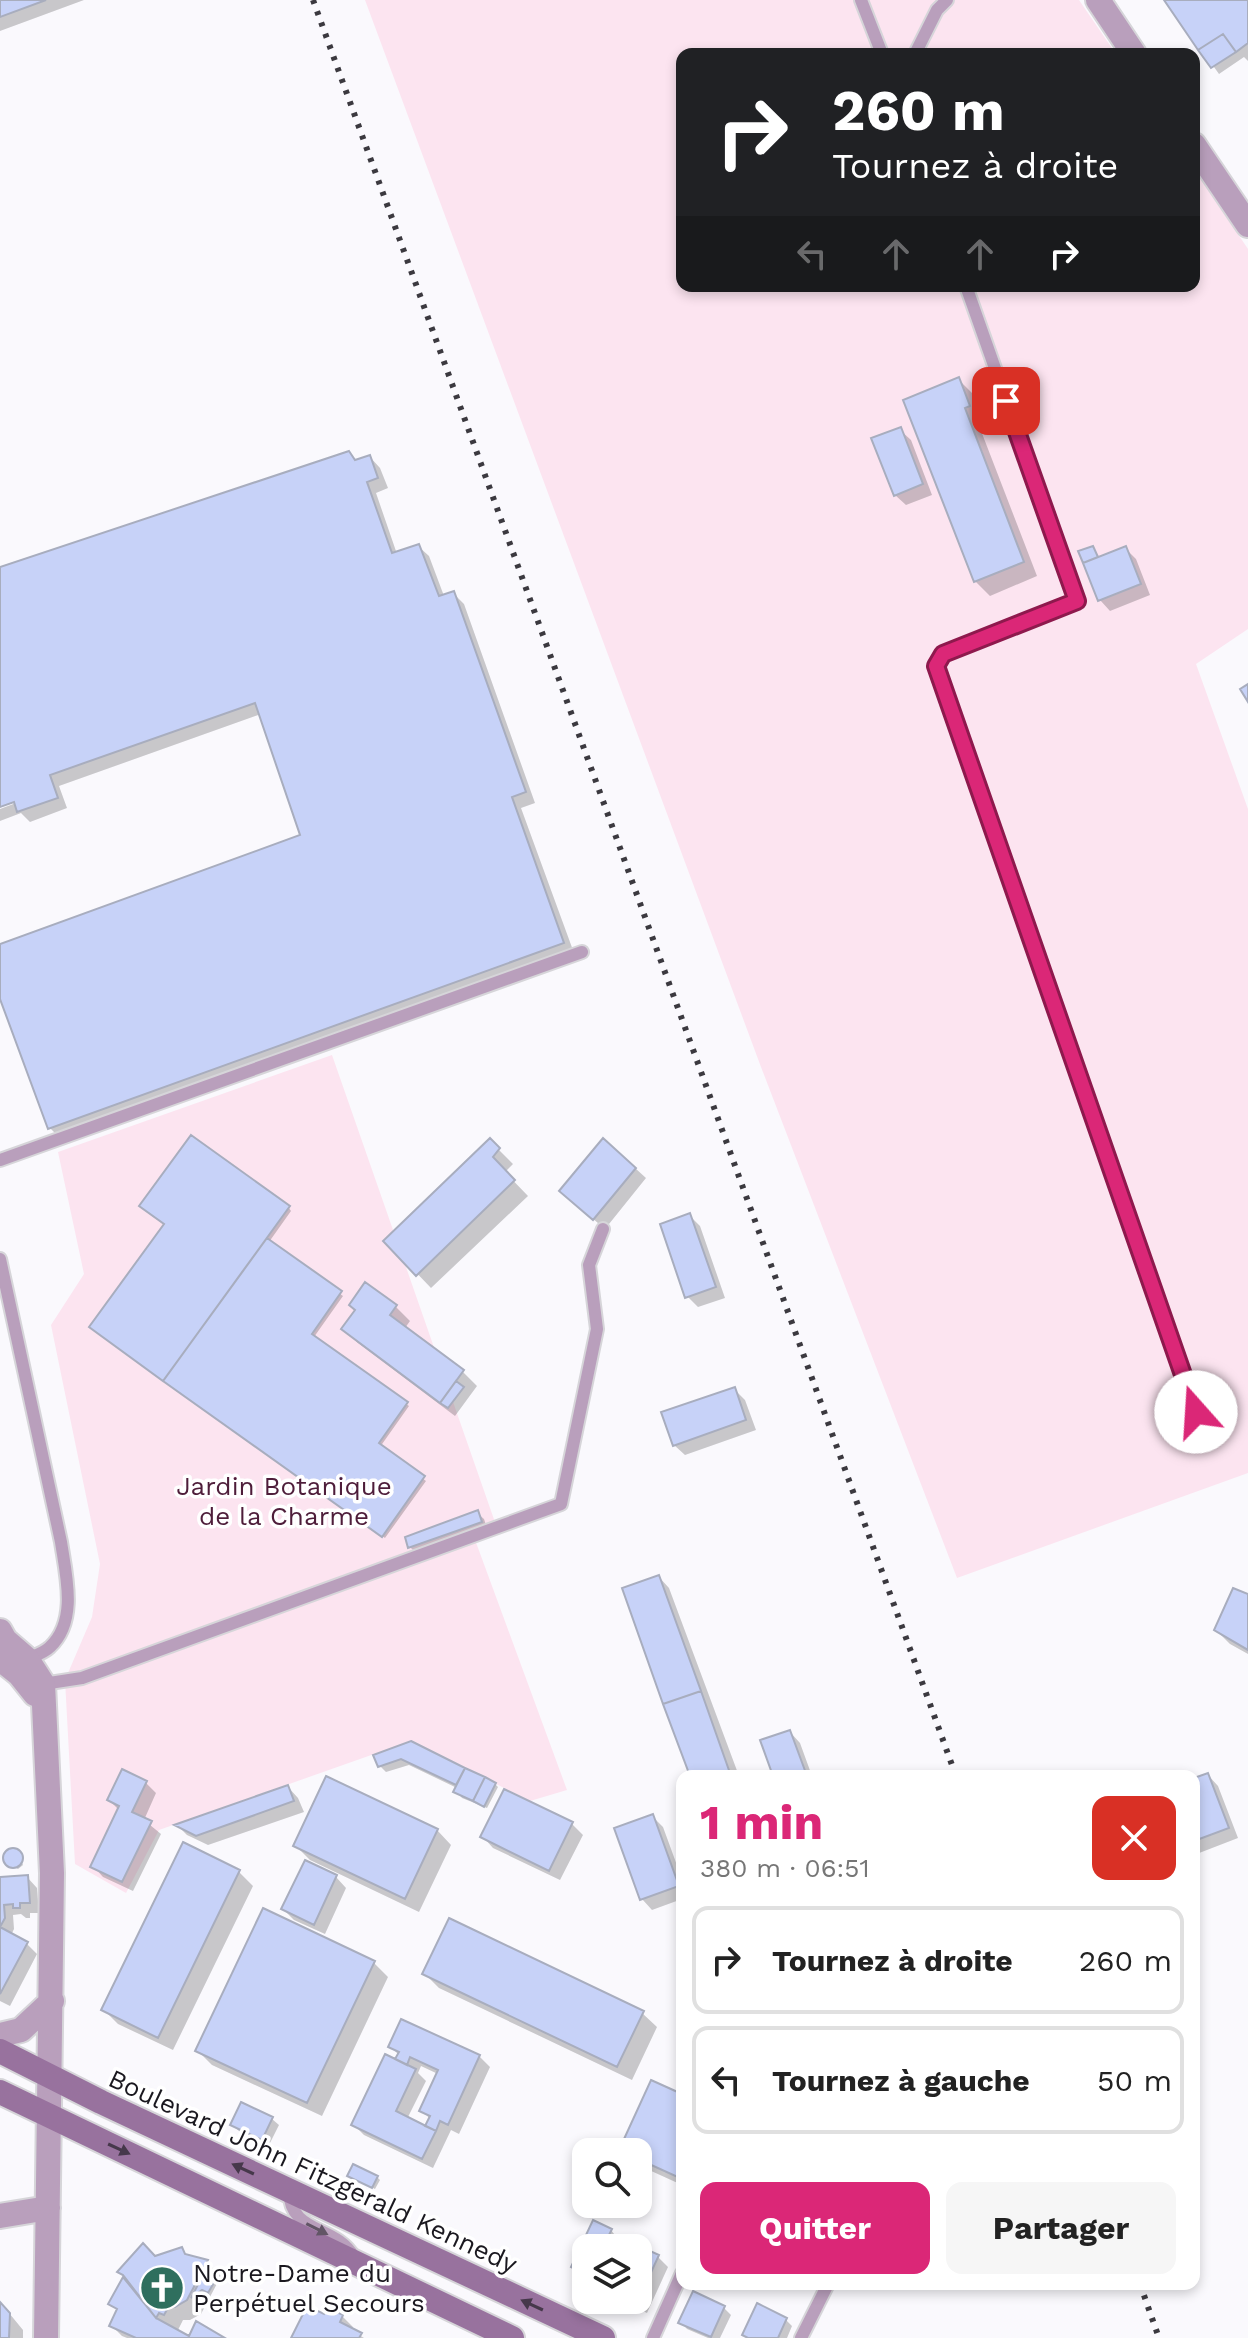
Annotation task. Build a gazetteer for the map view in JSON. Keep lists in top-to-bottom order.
{
  "streets": {
    "main road": ["Boulevard John Fitzgerald Kennedy"]
  },
  "parks": ["Jardin Botanique de la Charme"],
  "places": {
    "church": ["Notre-Dame du Perpétuel Secours"]
  },
  "page": {
    "turn": ["260 m", "Tournez à droite"],
    "heading": ["1 min", "380 m · 06:51"],
    "list": [
      {
        "name": "Tournez à droite",
        "value": "260 m"
      },
      {
        "name": "Tournez à gauche",
        "value": "50 m"
      }
    ],
    "buttons": ["Quitter", "Partager"]
  }
}
